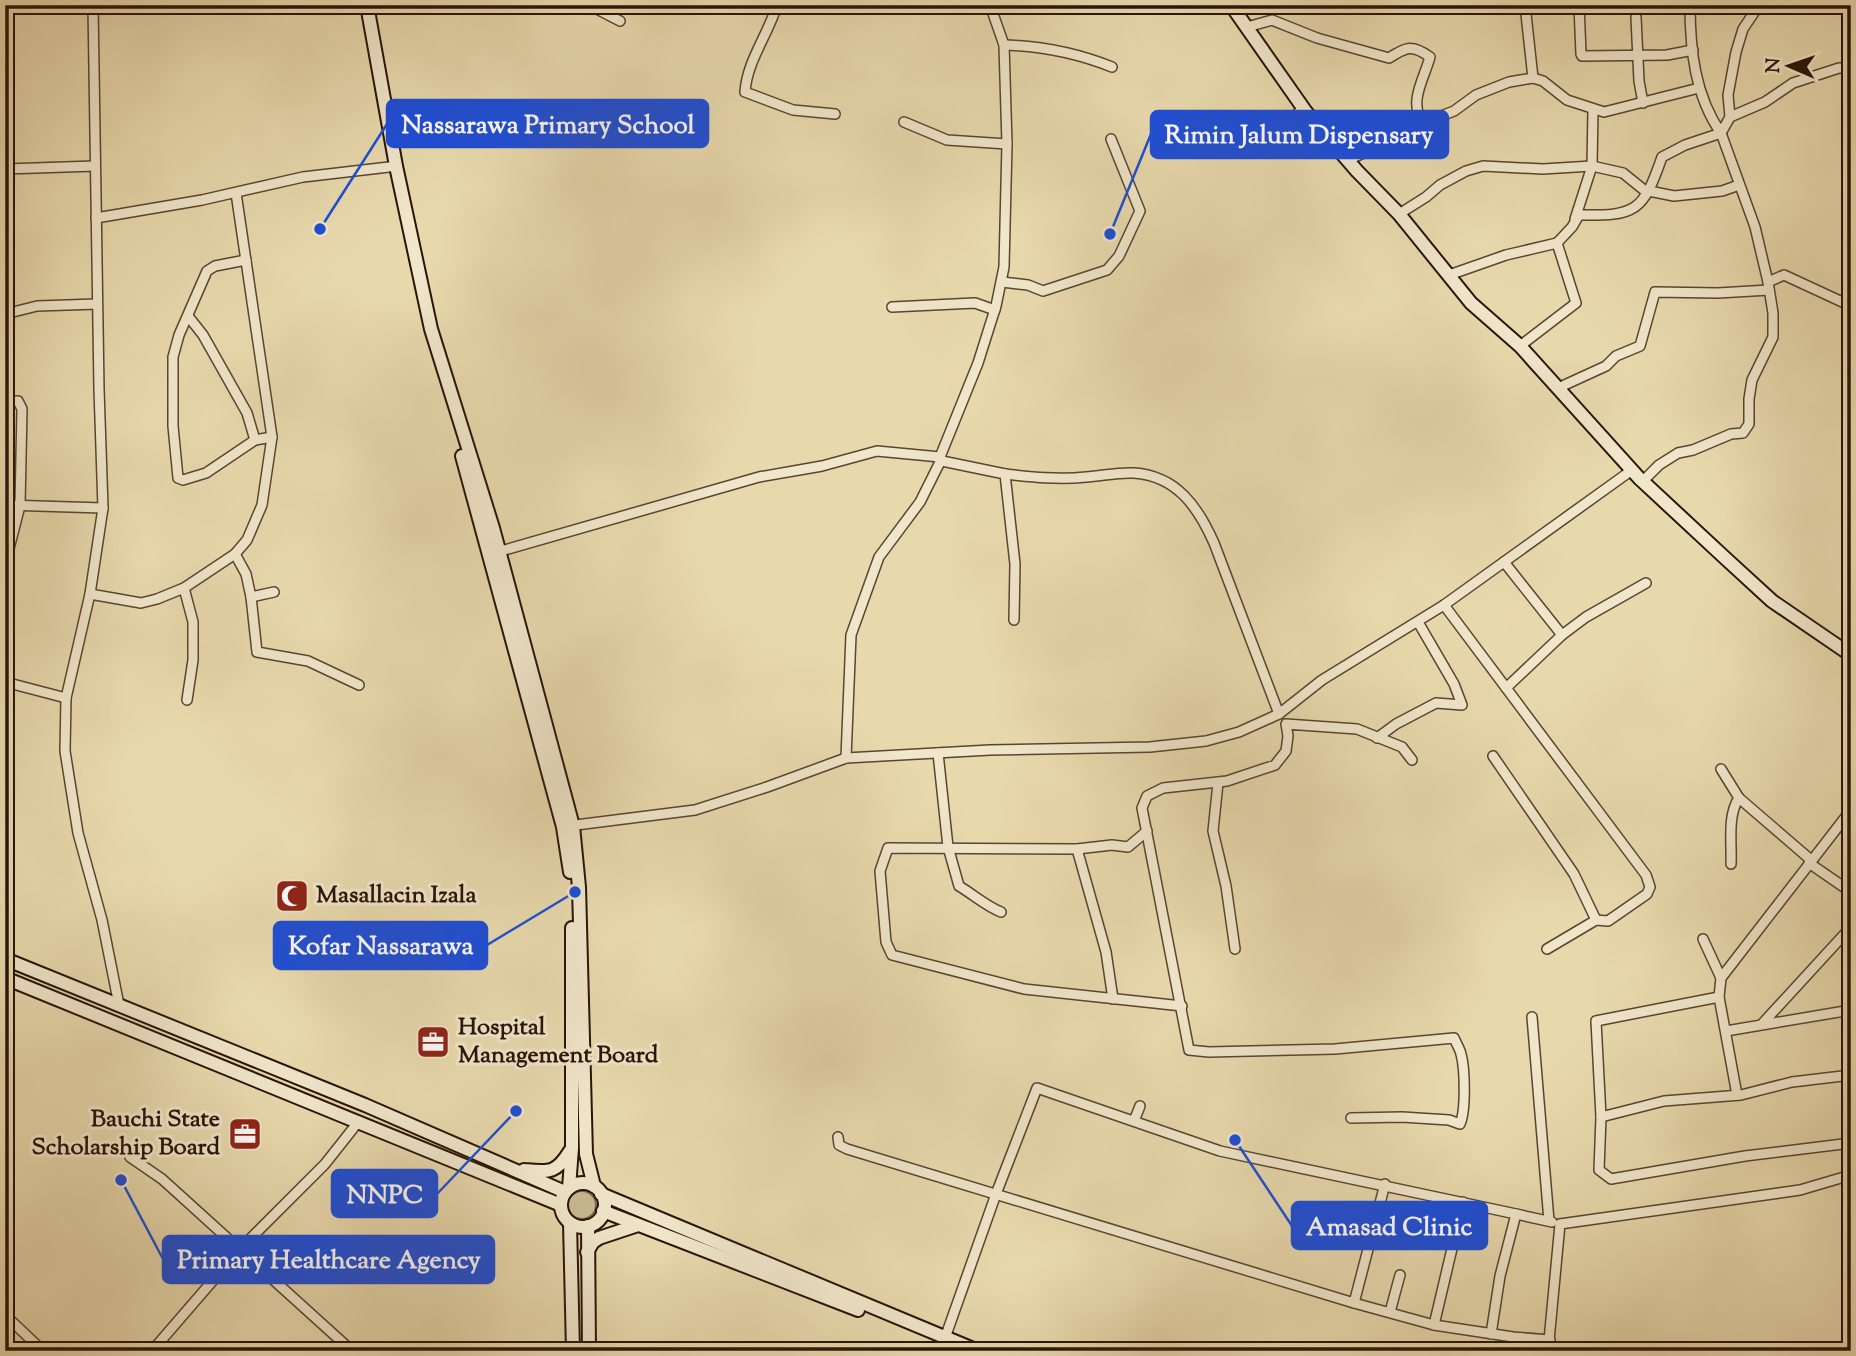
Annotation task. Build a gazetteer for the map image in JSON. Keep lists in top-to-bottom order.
{
  "places": {
    "other": [
      "Nassarawa Primary School",
      "Rimin Jalum Dispensary",
      "Kofar Nassarawa",
      "NNPC",
      "Amasad Clinic",
      "Primary Healthcare Agency"
    ],
    "mosque": ["Masallacin Izala"],
    "office": ["Hospital Management Board", "Bauchi State Scholarship Board"]
  },
  "north": "left"
}
